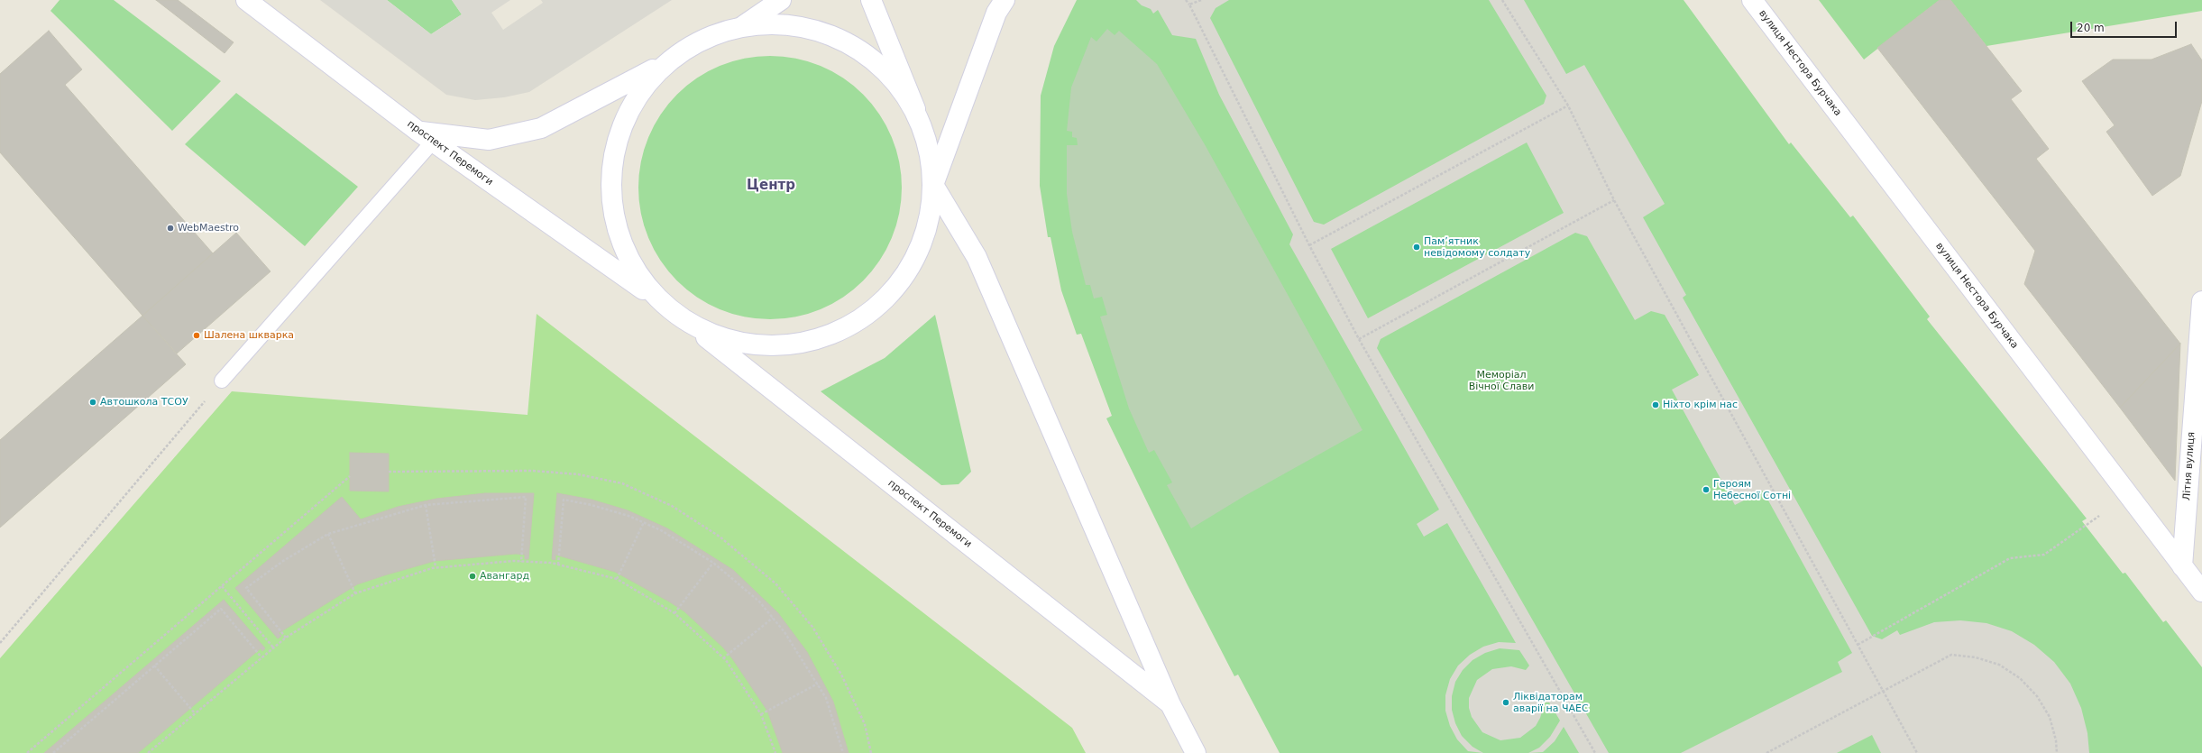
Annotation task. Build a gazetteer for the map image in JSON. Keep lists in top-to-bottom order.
{
  "streets": {
    "main road": ["вулиця Нестора Бурчака", "проспект Перемоги", "Літня вулиця"]
  },
  "crossings": [
    ["вулиця Нестора Бурчака", "Літня вулиця"]
  ],
  "districts": ["Центр"],
  "parks": ["Меморіал Вічної Слави"],
  "places": [
    "WebMaestro",
    "Пам’ятник невідомому солдату",
    "Шалена шкварка",
    "Автошкола ТСОУ",
    "Ніхто крім нас",
    "Героям Небесної Сотні",
    "Авангард",
    "Ліквідаторам аварії на ЧАЕС"
  ],
  "scale_bar": "20 m"
}
